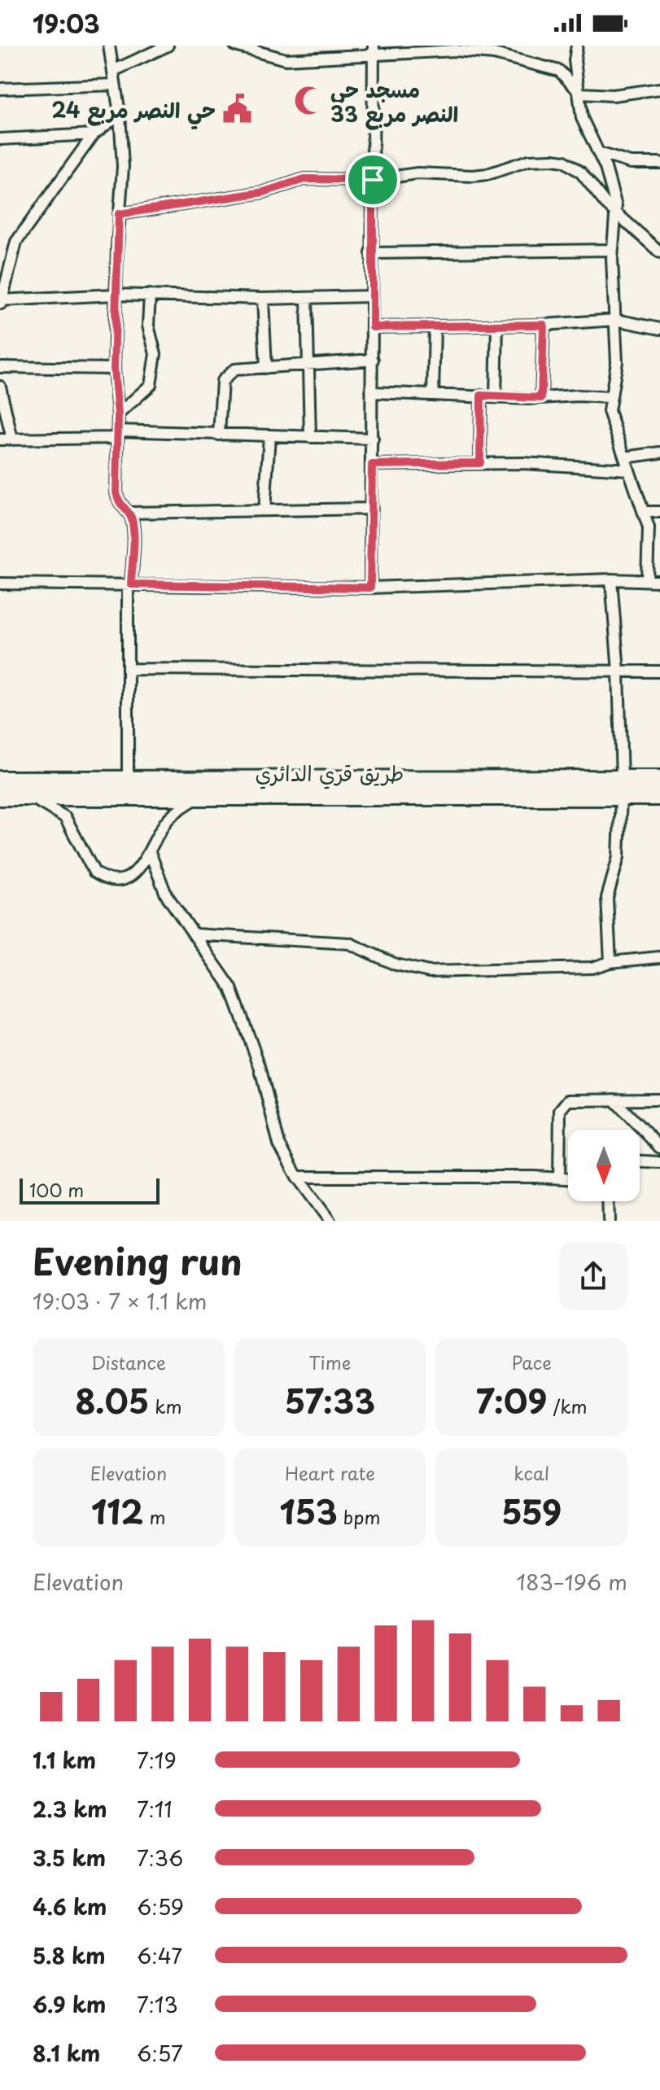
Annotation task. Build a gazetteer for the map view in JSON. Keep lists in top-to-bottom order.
{
  "streets": {
    "highway": ["طريق قري الدائري"]
  },
  "places": {
    "mosque": ["مسجد حي النصر مربع 33"],
    "public building": ["حي النصر مربع 24"]
  },
  "scale_bar": "100 m",
  "north": "bottom",
  "page": {
    "status": "19:03",
    "scale": "100 m",
    "heading": ["Evening run", "19:03 · 7 × 1.1 km"],
    "stats": [
      ["Distance", "8.05 km"],
      ["Time", "57:33"],
      ["Pace", "7:09 /km"],
      ["Elevation", "112 m"],
      ["Heart rate", "153 bpm"],
      ["kcal", "559"]
    ],
    "chart": ["Elevation", "183–196 m"],
    "list": [
      {
        "name": "1.1 km",
        "note": "7:19"
      },
      {
        "name": "2.3 km",
        "note": "7:11"
      },
      {
        "name": "3.5 km",
        "note": "7:36"
      },
      {
        "name": "4.6 km",
        "note": "6:59"
      },
      {
        "name": "5.8 km",
        "note": "6:47"
      },
      {
        "name": "6.9 km",
        "note": "7:13"
      },
      {
        "name": "8.1 km",
        "note": "6:57"
      }
    ]
  }
}
